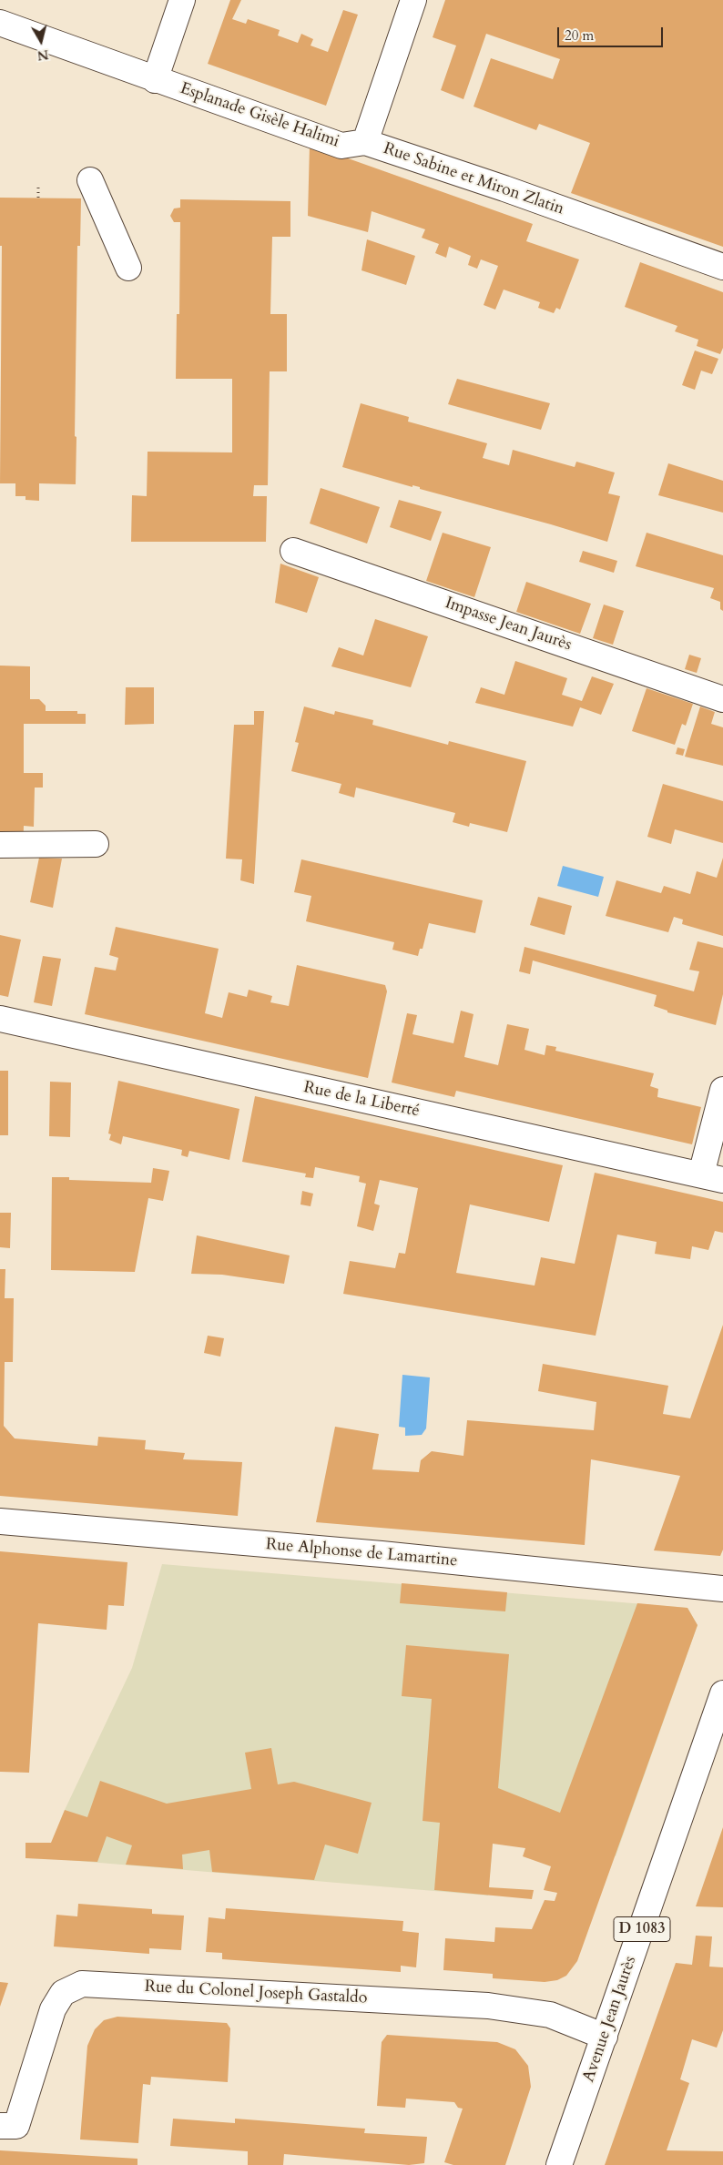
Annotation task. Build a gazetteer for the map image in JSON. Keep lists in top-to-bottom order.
{
  "streets": {
    "street": [
      "Esplanade Gisèle Halimi",
      "Rue Sabine et Miron Zlatin",
      "Impasse Jean Jaurès",
      "Rue de la Liberté",
      "Rue Alphonse de Lamartine",
      "D 1083",
      "Rue du Colonel Joseph Gastaldo",
      "Avenue Jean Jaurès"
    ]
  },
  "crossings": [
    ["Esplanade Gisèle Halimi", "Rue Sabine et Miron Zlatin"],
    ["Rue du Colonel Joseph Gastaldo", "Avenue Jean Jaurès"]
  ],
  "scale_bar": "20 m",
  "north": "bottom"
}
